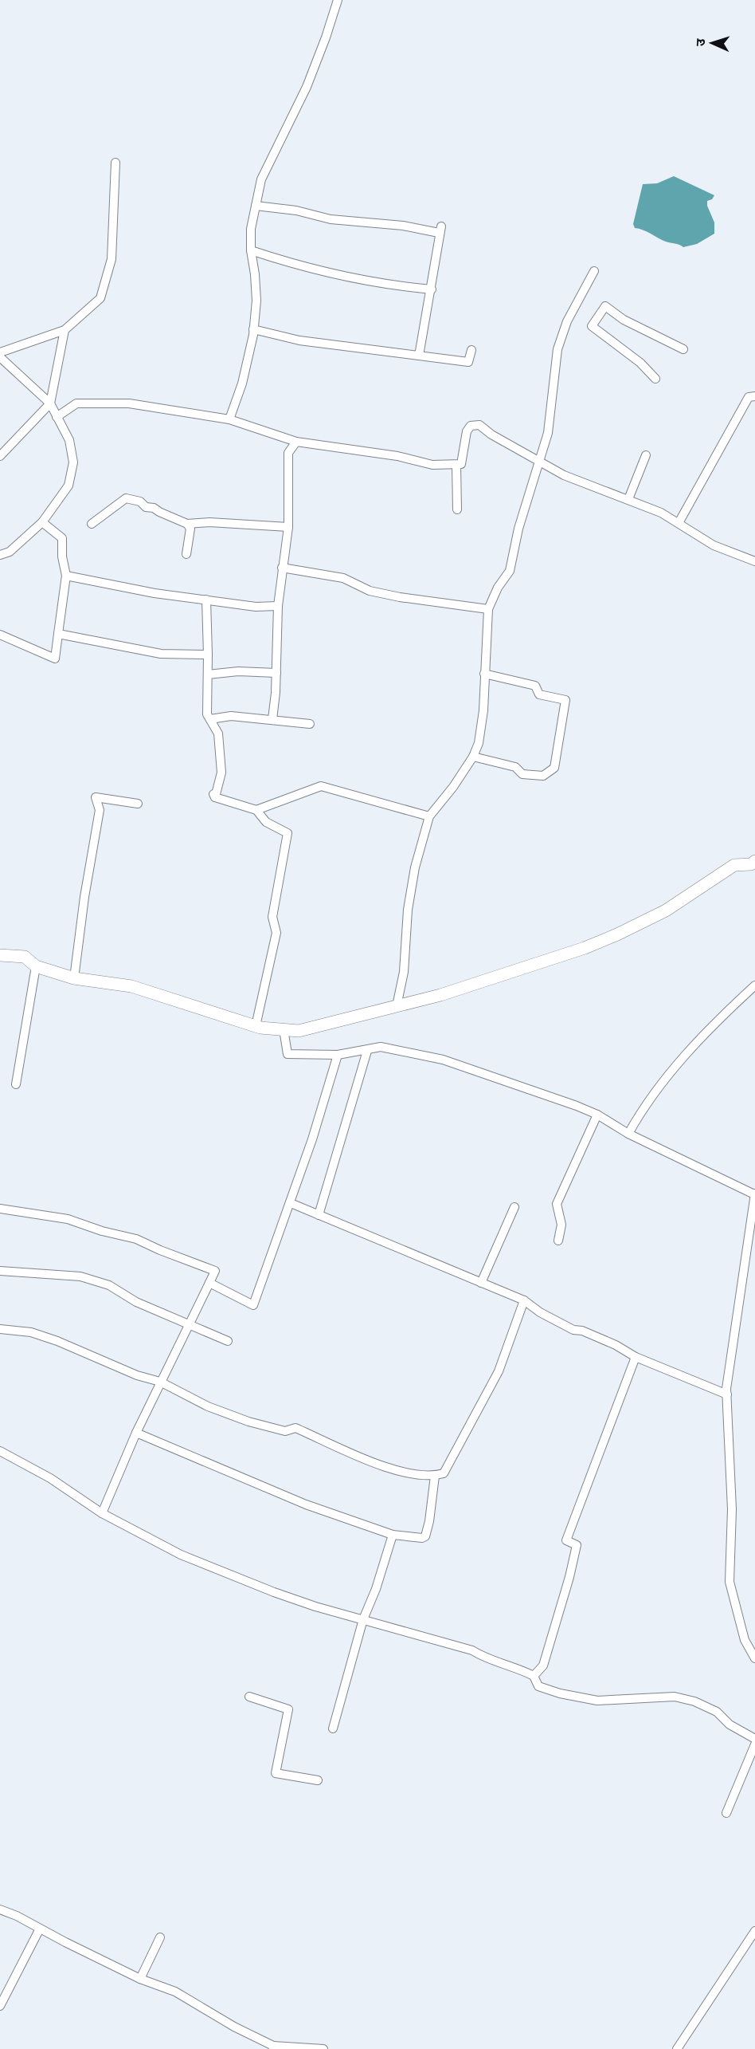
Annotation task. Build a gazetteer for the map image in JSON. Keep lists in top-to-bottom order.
{
  "north": "left"
}
